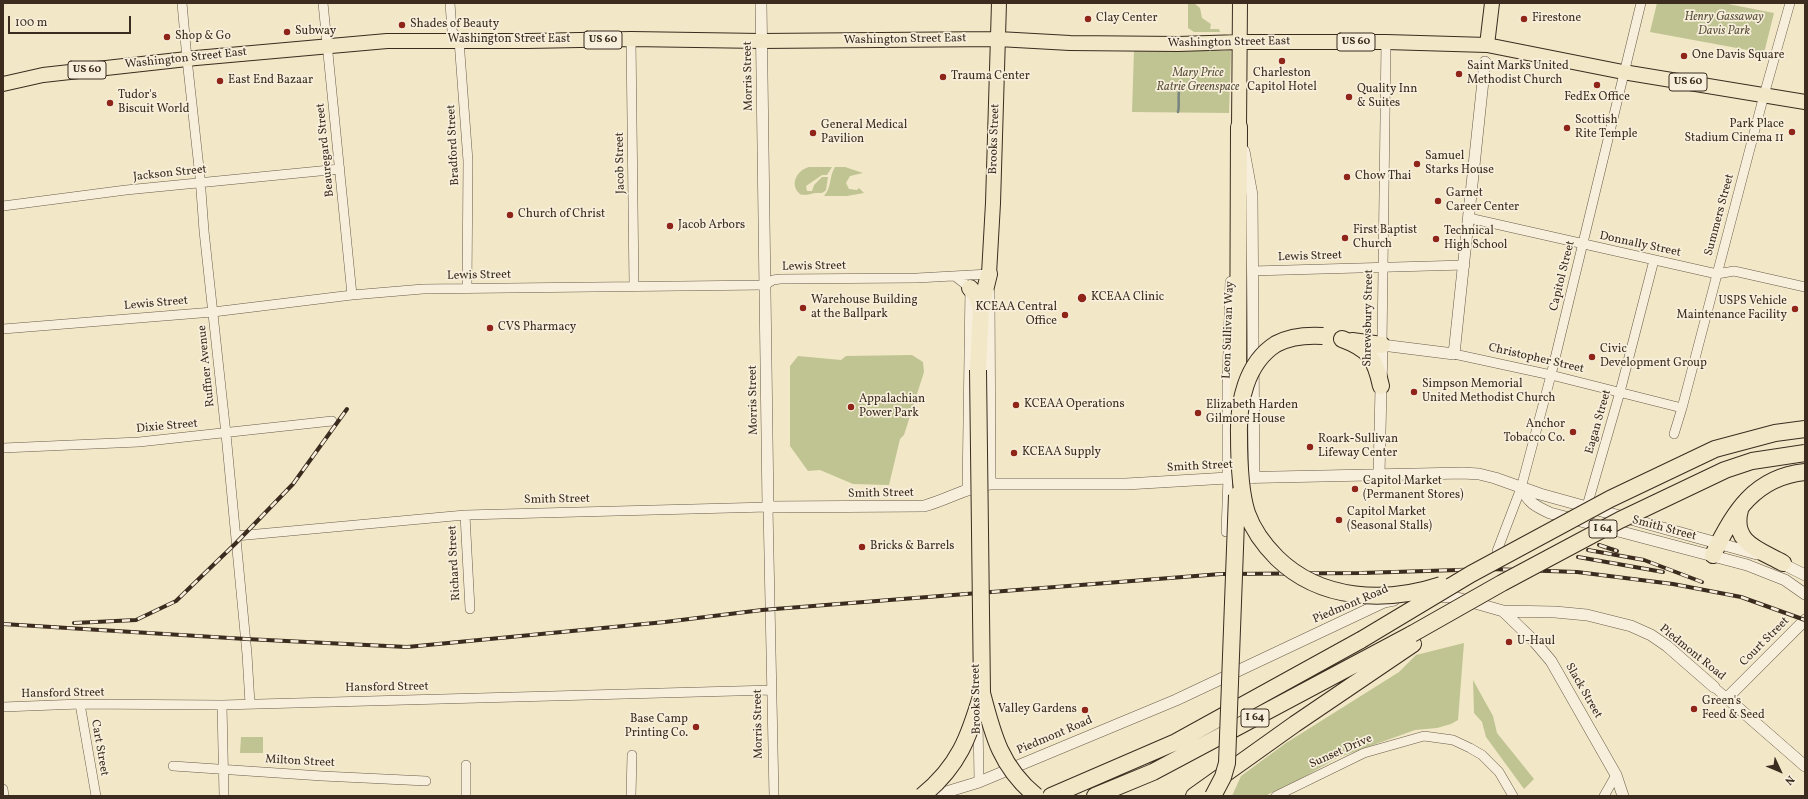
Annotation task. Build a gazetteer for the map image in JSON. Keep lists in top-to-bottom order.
{
  "streets": {
    "highway": ["I 64"],
    "main road": [
      "Washington Street East",
      "US 60",
      "Brooks Street",
      "Leon Sullivan Way"
    ],
    "street": [
      "Morris Street",
      "Bradford Street",
      "Beauregard Street",
      "Jacob Street",
      "Jackson Street",
      "Summers Street",
      "Donnally Street",
      "Lewis Street",
      "Capitol Street",
      "Shrewsbury Street",
      "Christopher Street",
      "Ruffner Avenue",
      "Eagan Street",
      "Dixie Street",
      "Smith Street",
      "Richard Street",
      "Piedmont Road",
      "Court Street",
      "Hansford Street",
      "Slack Street",
      "Cart Street",
      "Sunset Drive",
      "Milton Street"
    ]
  },
  "crossings": [
    ["Washington Street East", "Morris Street"],
    ["Washington Street East", "Brooks Street"],
    ["Washington Street East", "Bradford Street"],
    ["Washington Street East", "Beauregard Street"],
    ["Washington Street East", "Jacob Street"],
    ["Washington Street East", "Summers Street"],
    ["Washington Street East", "Capitol Street"],
    ["Washington Street East", "Shrewsbury Street"],
    ["Washington Street East", "Leon Sullivan Way"],
    ["Washington Street East", "Ruffner Avenue"],
    ["Morris Street", "Lewis Street"],
    ["Morris Street", "Smith Street"],
    ["Morris Street", "Hansford Street"],
    ["Brooks Street", "Lewis Street"],
    ["Brooks Street", "Piedmont Road"],
    ["Bradford Street", "Lewis Street"],
    ["Beauregard Street", "Jackson Street"],
    ["Beauregard Street", "Lewis Street"],
    ["Jacob Street", "Lewis Street"],
    ["Jackson Street", "Ruffner Avenue"],
    ["Summers Street", "Donnally Street"],
    ["Summers Street", "Christopher Street"],
    ["Donnally Street", "Capitol Street"],
    ["Donnally Street", "Eagan Street"],
    ["Lewis Street", "Shrewsbury Street"],
    ["Lewis Street", "Leon Sullivan Way"],
    ["Lewis Street", "Ruffner Avenue"],
    ["Capitol Street", "Christopher Street"],
    ["Capitol Street", "Smith Street"],
    ["Shrewsbury Street", "Christopher Street"],
    ["Shrewsbury Street", "Smith Street"],
    ["Leon Sullivan Way", "Smith Street"],
    ["Christopher Street", "Eagan Street"],
    ["Ruffner Avenue", "Dixie Street"],
    ["Ruffner Avenue", "Smith Street"],
    ["Ruffner Avenue", "Hansford Street"],
    ["Eagan Street", "Smith Street"],
    ["Smith Street", "Richard Street"],
    ["Piedmont Road", "Court Street"],
    ["Piedmont Road", "Slack Street"],
    ["Hansford Street", "Cart Street"]
  ],
  "parks": ["Henry Gassaway Davis Park", "Mary Price Ratrie Greenspace"],
  "places": [
    "Clay Center",
    "Firestone",
    "Shades of Beauty",
    "Subway",
    "Shop & Go",
    "One Davis Square",
    "Charleston Capitol Hotel",
    "Saint Marks United Methodist Church",
    "Trauma Center",
    "East End Bazaar",
    "FedEx Office",
    "Quality Inn & Suites",
    "Tudor's Biscuit World",
    "Scottish Rite Temple",
    "Park Place Stadium Cinema 11",
    "General Medical Pavilion",
    "Samuel Starks House",
    "Chow Thai",
    "Garnet Career Center",
    "Church of Christ",
    "Jacob Arbors",
    "First Baptist Church",
    "Technical High School",
    "KCEAA Clinic",
    "Warehouse Building at the Ballpark",
    "USPS Vehicle Maintenance Facility",
    "KCEAA Central Office",
    "CVS Pharmacy",
    "Civic Development Group",
    "Simpson Memorial United Methodist Church",
    "KCEAA Operations",
    "Appalachian Power Park",
    "Elizabeth Harden Gilmore House",
    "Anchor Tobacco Co.",
    "Roark-Sullivan Lifeway Center",
    "KCEAA Supply",
    "Capitol Market (Permanent Stores)",
    "Capitol Market (Seasonal Stalls)",
    "Bricks & Barrels",
    "U-Haul",
    "Green's Feed & Seed",
    "Valley Gardens",
    "Base Camp Printing Co."
  ],
  "scale_bar": "100 m",
  "north": "bottom right"
}
